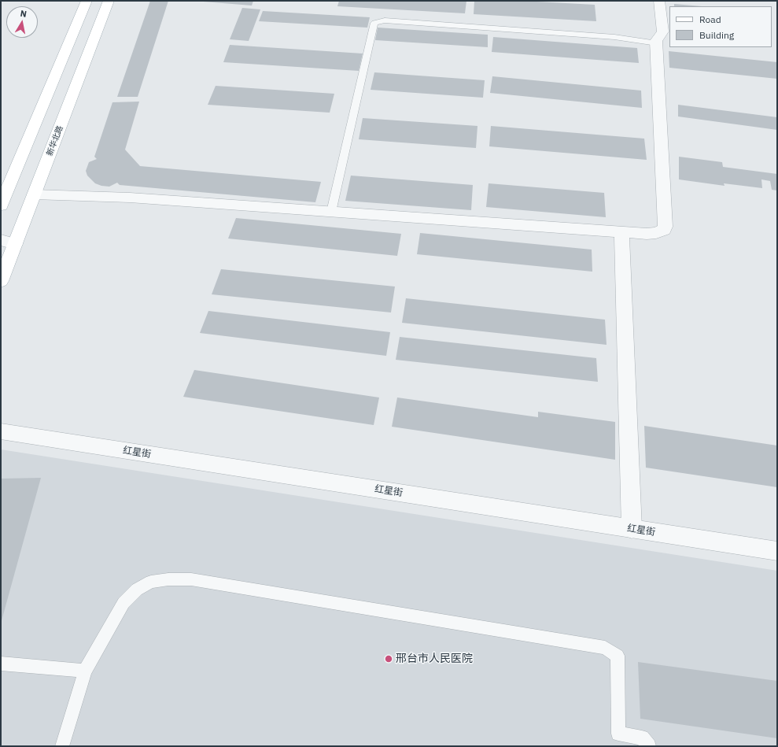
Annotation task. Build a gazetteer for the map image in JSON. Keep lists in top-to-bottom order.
{
  "streets": {
    "main road": ["新华北路"],
    "street": ["红星街"]
  },
  "places": ["邢台市人民医院"],
  "legend": ["Road", "Building"],
  "north": "top"
}
